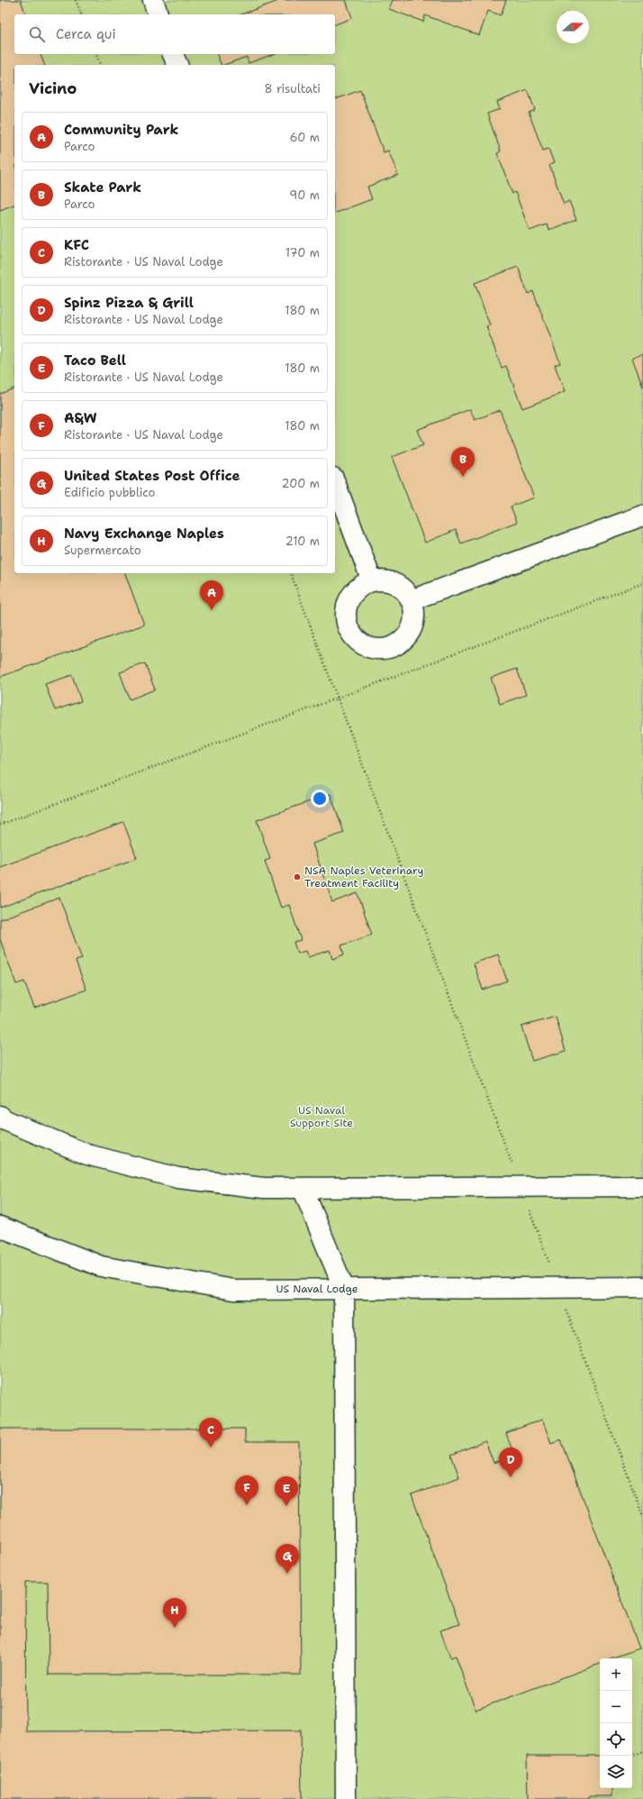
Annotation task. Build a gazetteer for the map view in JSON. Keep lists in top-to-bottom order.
{
  "streets": {
    "street": ["US Naval Lodge"]
  },
  "parks": ["US Naval Support Site"],
  "places": ["NSA Naples Veterinary Treatment Facility"],
  "north": "right",
  "page": {
    "search": "Cerca qui",
    "heading": ["Vicino", "8 risultati"],
    "list": [
      {
        "mark": "A",
        "name": "Community Park",
        "note": "Parco",
        "value": "60 m"
      },
      {
        "mark": "B",
        "name": "Skate Park",
        "note": "Parco",
        "value": "90 m"
      },
      {
        "mark": "C",
        "name": "KFC",
        "note": "Ristorante · US Naval Lodge",
        "value": "170 m"
      },
      {
        "mark": "D",
        "name": "Spinz Pizza & Grill",
        "note": "Ristorante · US Naval Lodge",
        "value": "180 m"
      },
      {
        "mark": "E",
        "name": "Taco Bell",
        "note": "Ristorante · US Naval Lodge",
        "value": "180 m"
      },
      {
        "mark": "F",
        "name": "A&W",
        "note": "Ristorante · US Naval Lodge",
        "value": "180 m"
      },
      {
        "mark": "G",
        "name": "United States Post Office",
        "note": "Edificio pubblico",
        "value": "200 m"
      },
      {
        "mark": "H",
        "name": "Navy Exchange Naples",
        "note": "Supermercato",
        "value": "210 m"
      }
    ],
    "pins": [
      "B",
      "A",
      "C",
      "D",
      "F",
      "E",
      "G",
      "H"
    ],
    "map_buttons": ["+", "−"]
  }
}
